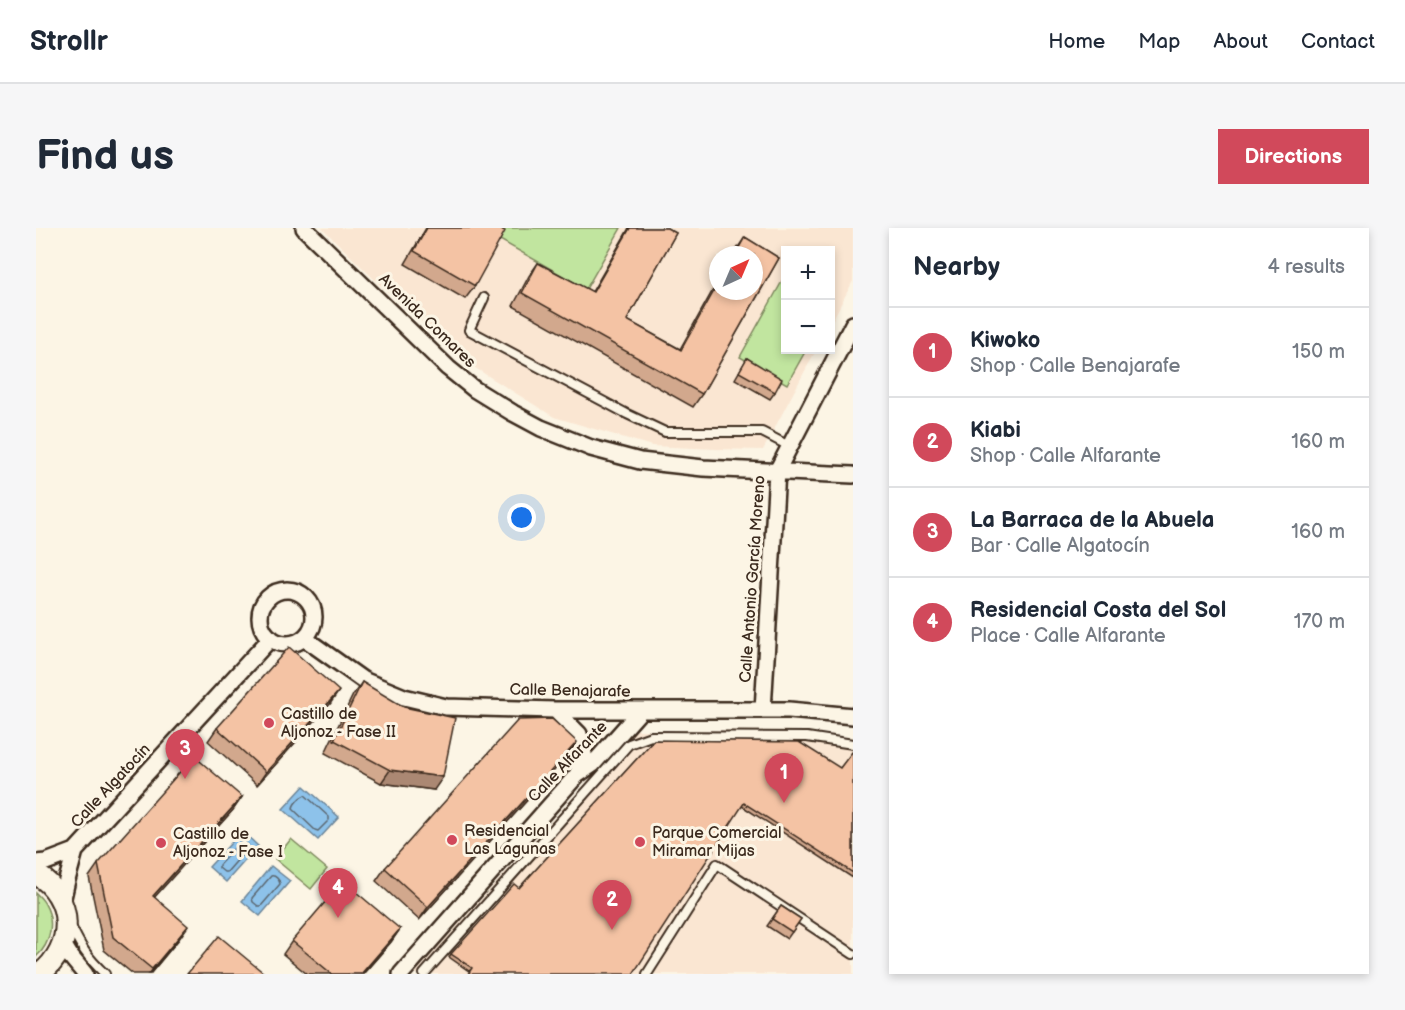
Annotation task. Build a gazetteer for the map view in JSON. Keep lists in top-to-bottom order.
{
  "streets": {
    "street": [
      "Avenida Comares",
      "Calle Antonio García Moreno",
      "Calle Benajarafe",
      "Calle Alfarante",
      "Calle Algatocín"
    ]
  },
  "crossings": [
    ["Avenida Comares", "Calle Antonio García Moreno"],
    ["Calle Antonio García Moreno", "Calle Benajarafe"],
    ["Calle Benajarafe", "Calle Alfarante"],
    ["Calle Benajarafe", "Calle Algatocín"]
  ],
  "places": [
    "Castillo de Aljonoz - Fase II",
    "Residencial Las Lagunas",
    "Parque Comercial Miramar Mijas",
    "Castillo de Aljonoz - Fase I"
  ],
  "north": "top right",
  "page": {
    "header": "Strollr",
    "nav": [
      "Home",
      "Map",
      "About",
      "Contact"
    ],
    "buttons": "Directions",
    "title": "Find us",
    "heading": ["Nearby", "4 results"],
    "map_buttons": ["+", "−"],
    "list": [
      {
        "mark": "1",
        "name": "Kiwoko",
        "note": "Shop · Calle Benajarafe",
        "value": "150 m"
      },
      {
        "mark": "2",
        "name": "Kiabi",
        "note": "Shop · Calle Alfarante",
        "value": "160 m"
      },
      {
        "mark": "3",
        "name": "La Barraca de la Abuela",
        "note": "Bar · Calle Algatocín",
        "value": "160 m"
      },
      {
        "mark": "4",
        "name": "Residencial Costa del Sol",
        "note": "Place · Calle Alfarante",
        "value": "170 m"
      }
    ],
    "pins": [
      "3",
      "1",
      "4",
      "2"
    ]
  }
}
